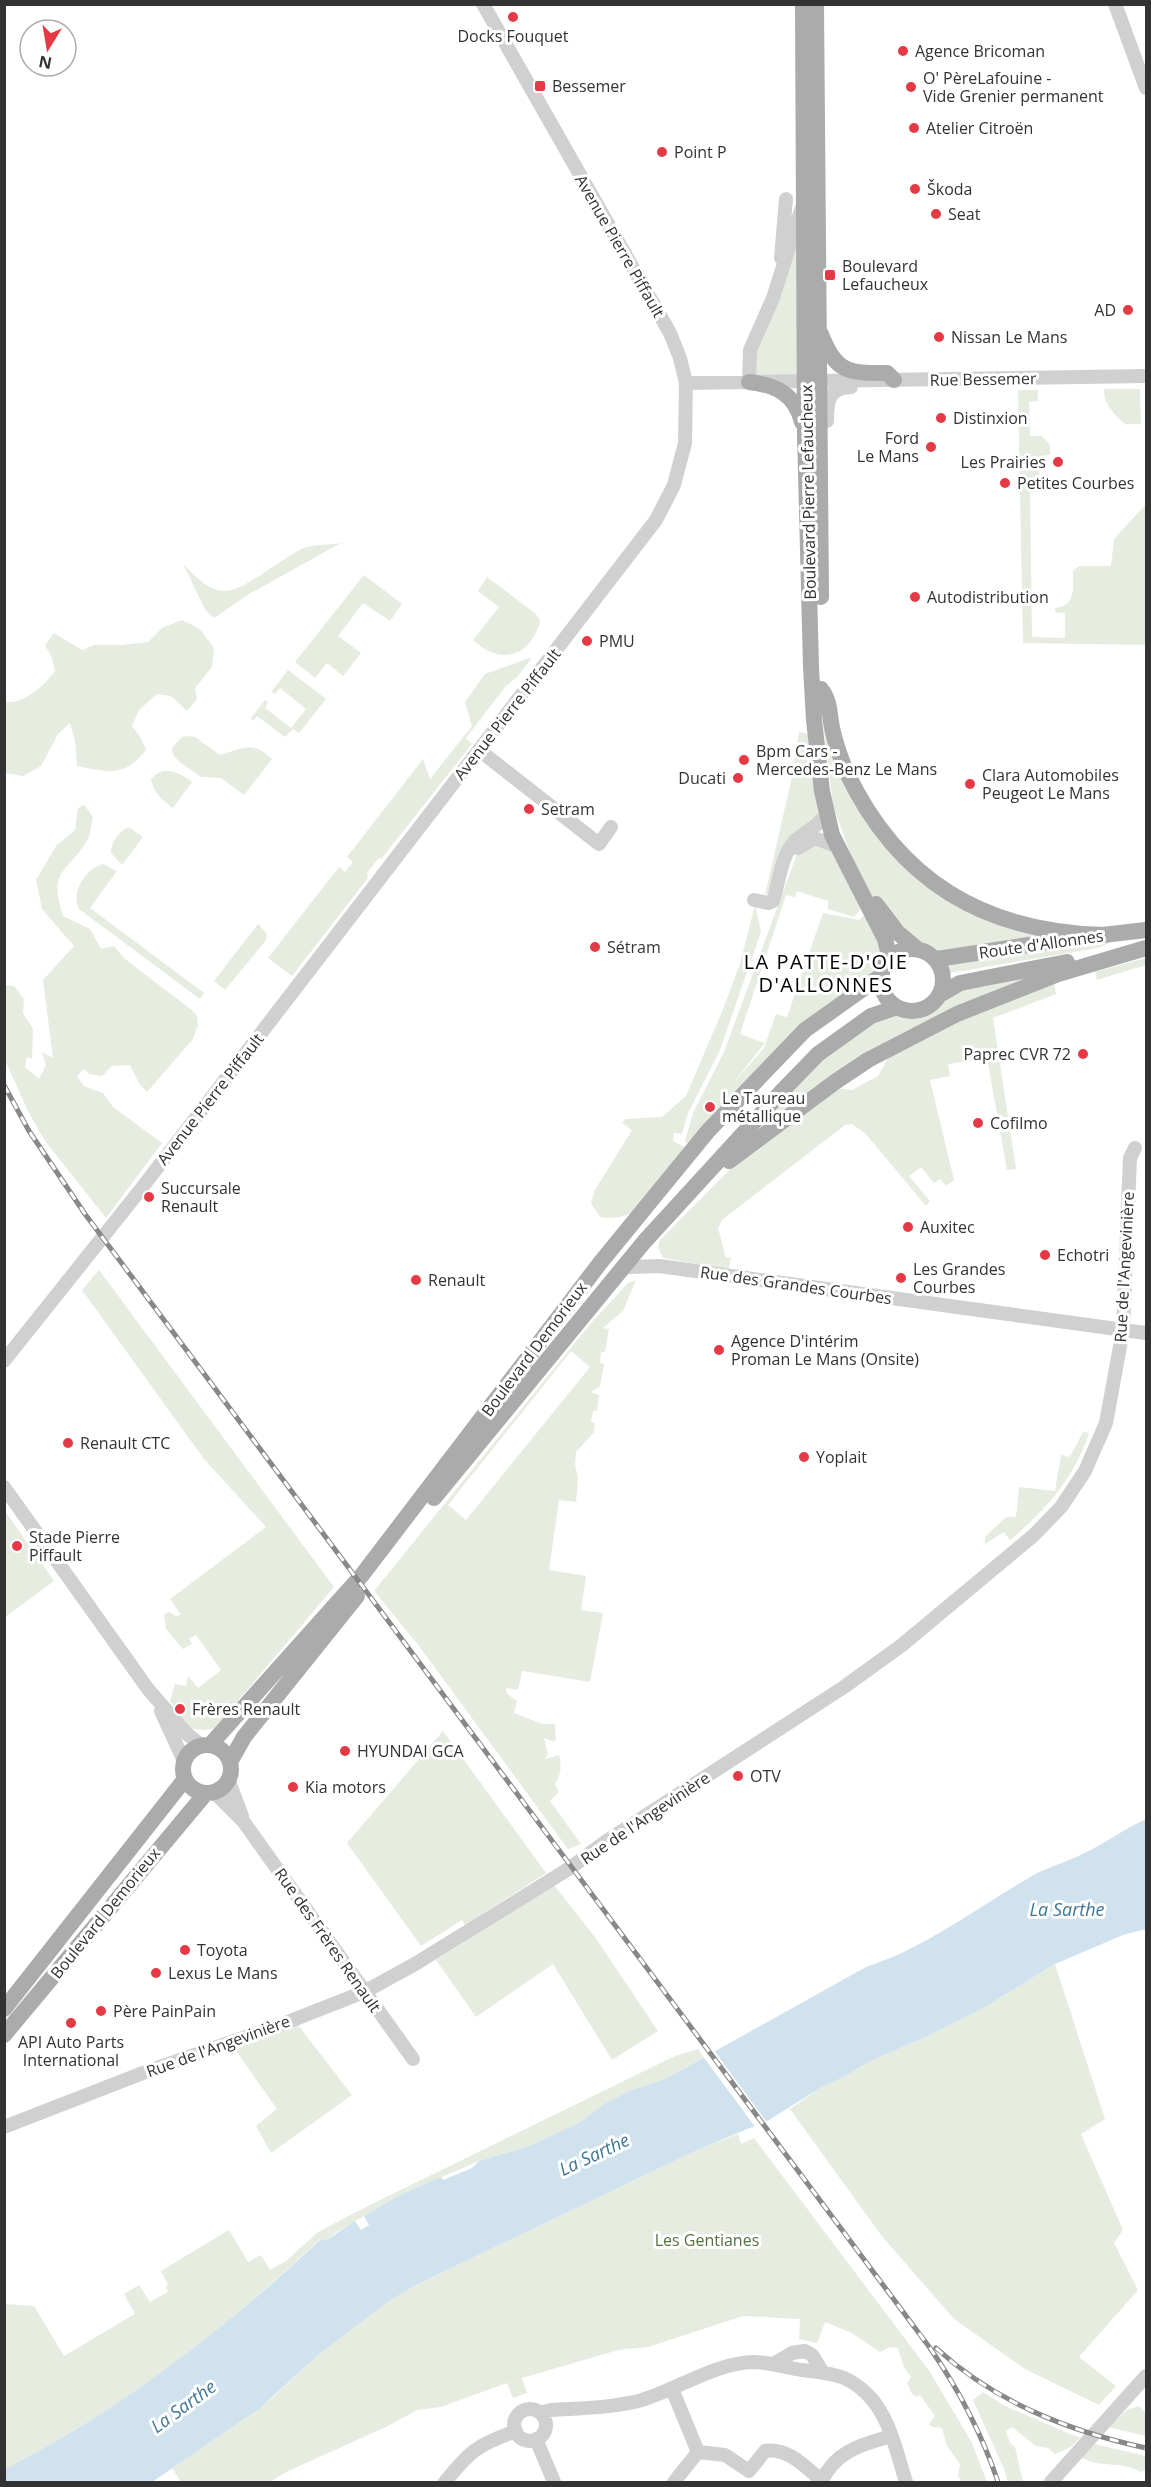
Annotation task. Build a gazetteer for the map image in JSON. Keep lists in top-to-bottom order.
{
  "streets": {
    "main road": ["Boulevard Pierre Lefaucheux", "Route d'Allonnes", "Boulevard Demorieux"],
    "street": [
      "Avenue Pierre Piffault",
      "Rue Bessemer",
      "Rue de l'Angevinière",
      "Rue des Grandes Courbes",
      "Rue des Frères Renault"
    ]
  },
  "crossings": [
    ["Avenue Pierre Piffault", "Rue Bessemer"],
    ["Rue Bessemer", "Boulevard Pierre Lefaucheux"],
    ["Boulevard Pierre Lefaucheux", "Route d'Allonnes"],
    ["Boulevard Pierre Lefaucheux", "Boulevard Demorieux"],
    ["Route d'Allonnes", "Boulevard Demorieux"],
    ["Rue de l'Angevinière", "Rue des Grandes Courbes"],
    ["Rue de l'Angevinière", "Rue des Frères Renault"],
    ["Boulevard Demorieux", "Rue des Frères Renault"]
  ],
  "districts": ["LA PATTE-D'OIE D'ALLONNES"],
  "water": ["La Sarthe"],
  "parks": ["Les Gentianes"],
  "places": {
    "other": [
      "Docks Fouquet",
      "Agence Bricoman",
      "O' PèreLafouine - Vide Grenier permanent",
      "Atelier Citroën",
      "Point P",
      "Škoda",
      "Seat",
      "AD",
      "Nissan Le Mans",
      "Distinxion",
      "Ford Le Mans",
      "Les Prairies",
      "Petites Courbes",
      "Autodistribution",
      "PMU",
      "Bpm Cars - Mercedes-Benz Le Mans",
      "Ducati",
      "Clara Automobiles Peugeot Le Mans",
      "Setram",
      "Sétram",
      "Paprec CVR 72",
      "Le Taureau métallique",
      "Cofilmo",
      "Succursale Renault",
      "Auxitec",
      "Echotri",
      "Les Grandes Courbes",
      "Renault",
      "Agence D'intérim Proman Le Mans (Onsite)",
      "Renault CTC",
      "Yoplait",
      "Stade Pierre Piffault",
      "Frères Renault",
      "HYUNDAI GCA",
      "OTV",
      "Kia motors",
      "Toyota",
      "Lexus Le Mans",
      "Père PainPain",
      "API Auto Parts International"
    ],
    "transit": ["Bessemer", "Boulevard Lefaucheux"]
  },
  "north": "bottom"
}
